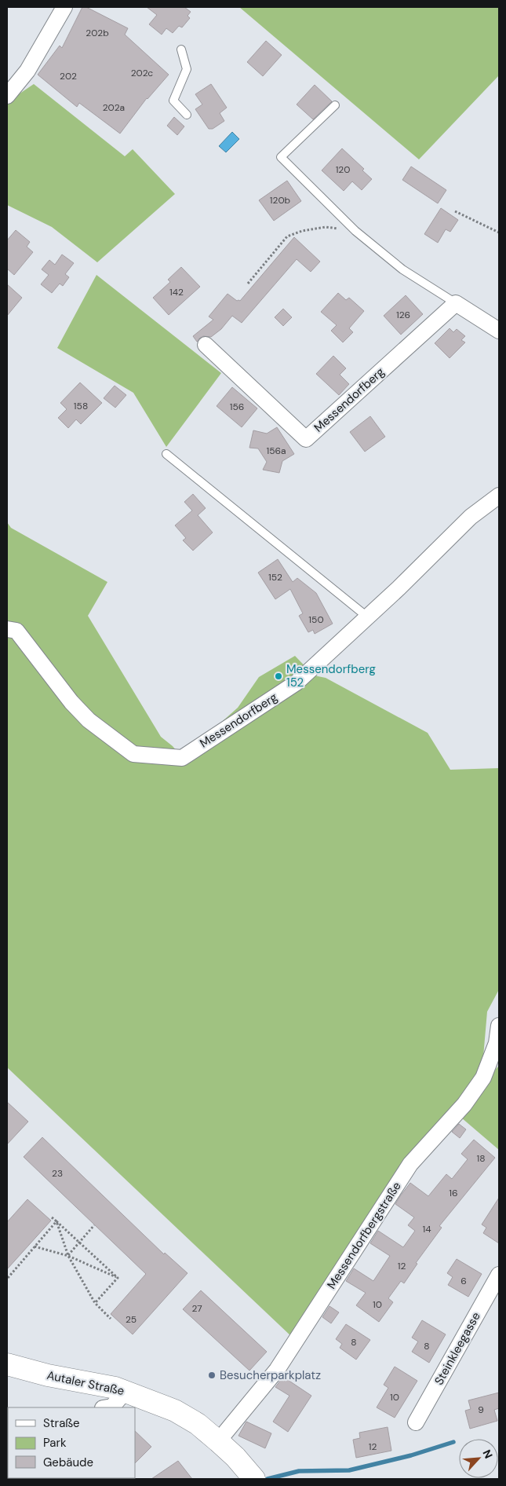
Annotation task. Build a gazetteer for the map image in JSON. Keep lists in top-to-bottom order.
{
  "streets": {
    "main road": ["Autaler Straße"],
    "street": ["Messendorfberg", "Messendorfbergstraße", "Steinkleegasse"]
  },
  "crossings": [
    ["Messendorfbergstraße", "Autaler Straße"]
  ],
  "places": ["Messendorfberg 152", "Besucherparkplatz"],
  "house_numbers": [
    "202b",
    "202c",
    "202",
    "202a",
    "120",
    "120b",
    "142",
    "126",
    "158",
    "156",
    "156a",
    "152",
    "150",
    "18",
    "23",
    "16",
    "14",
    "12",
    "6",
    "10",
    "27",
    "25",
    "8",
    "8",
    "10",
    "9",
    "12"
  ],
  "legend": ["Straße", "Park", "Gebäude"],
  "north": "top right"
}
